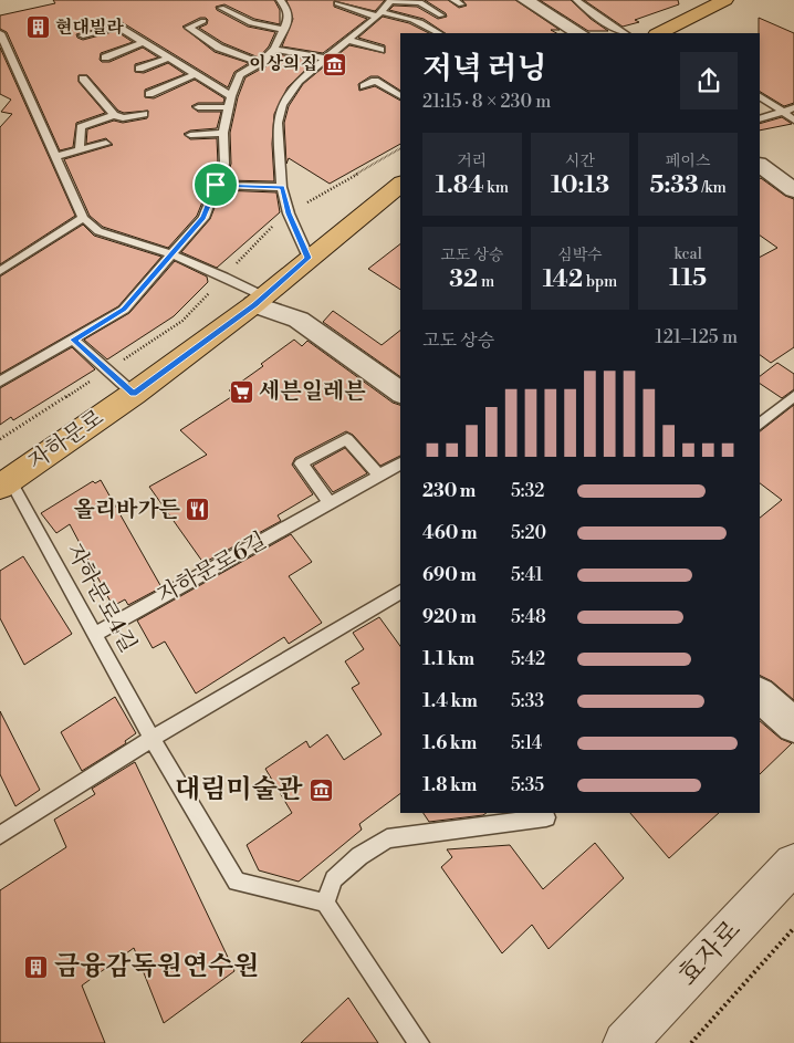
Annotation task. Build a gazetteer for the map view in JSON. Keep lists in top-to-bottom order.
{
  "streets": {
    "main road": ["자하문로"],
    "street": ["효자로"],
    "lane": ["자하문로6길", "자하문로4길"]
  },
  "crossings": [
    ["자하문로", "자하문로4길"],
    ["자하문로6길", "자하문로4길"]
  ],
  "places": {
    "building": ["현대빌라", "금융감독원연수원"],
    "museum": ["이상의집", "대림미술관"],
    "supermarket": ["세븐일레븐"],
    "restaurant": ["올리바가든"]
  },
  "page": {
    "heading": ["저녁 러닝", "21:15 · 8 × 230 m"],
    "stats": [
      ["거리", "1.84 km"],
      ["시간", "10:13"],
      ["페이스", "5:33 /km"],
      ["고도 상승", "32 m"],
      ["심박수", "142 bpm"],
      ["kcal", "115"]
    ],
    "chart": ["고도 상승", "121–125 m"],
    "list": [
      {
        "name": "230 m",
        "note": "5:32"
      },
      {
        "name": "460 m",
        "note": "5:20"
      },
      {
        "name": "690 m",
        "note": "5:41"
      },
      {
        "name": "920 m",
        "note": "5:48"
      },
      {
        "name": "1.1 km",
        "note": "5:42"
      },
      {
        "name": "1.4 km",
        "note": "5:33"
      },
      {
        "name": "1.6 km",
        "note": "5:14"
      },
      {
        "name": "1.8 km",
        "note": "5:35"
      }
    ]
  }
}
